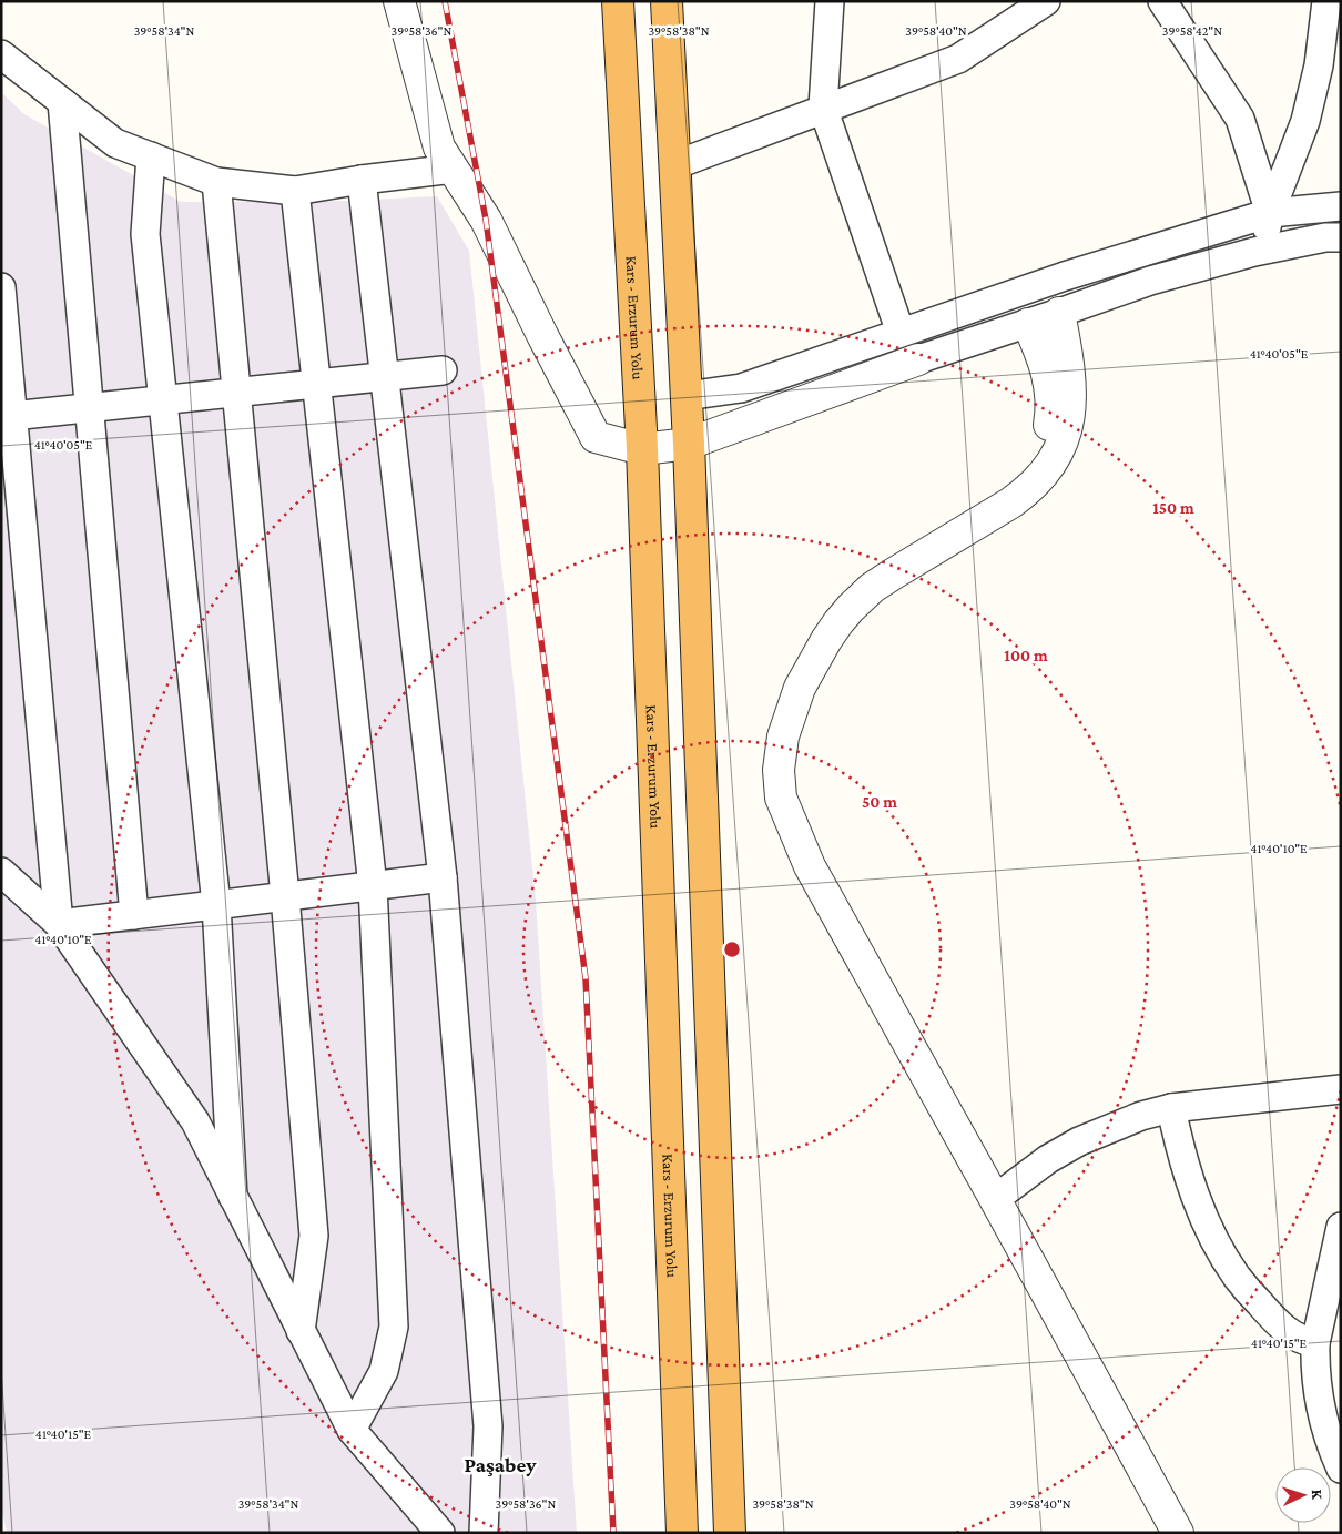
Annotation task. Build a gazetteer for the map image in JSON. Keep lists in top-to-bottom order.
{
  "streets": {
    "highway": ["Kars - Erzurum Yolu"]
  },
  "districts": ["Paşabey"],
  "north": "right",
  "coordinates": [
    "39°58'34\"N",
    "39°58'36\"N",
    "39°58'38\"N",
    "39°58'40\"N",
    "39°58'42\"N",
    "41°40'05\"E",
    "41°40'10\"E",
    "41°40'15\"E"
  ],
  "rings": ["150 m", "100 m", "50 m"]
}
